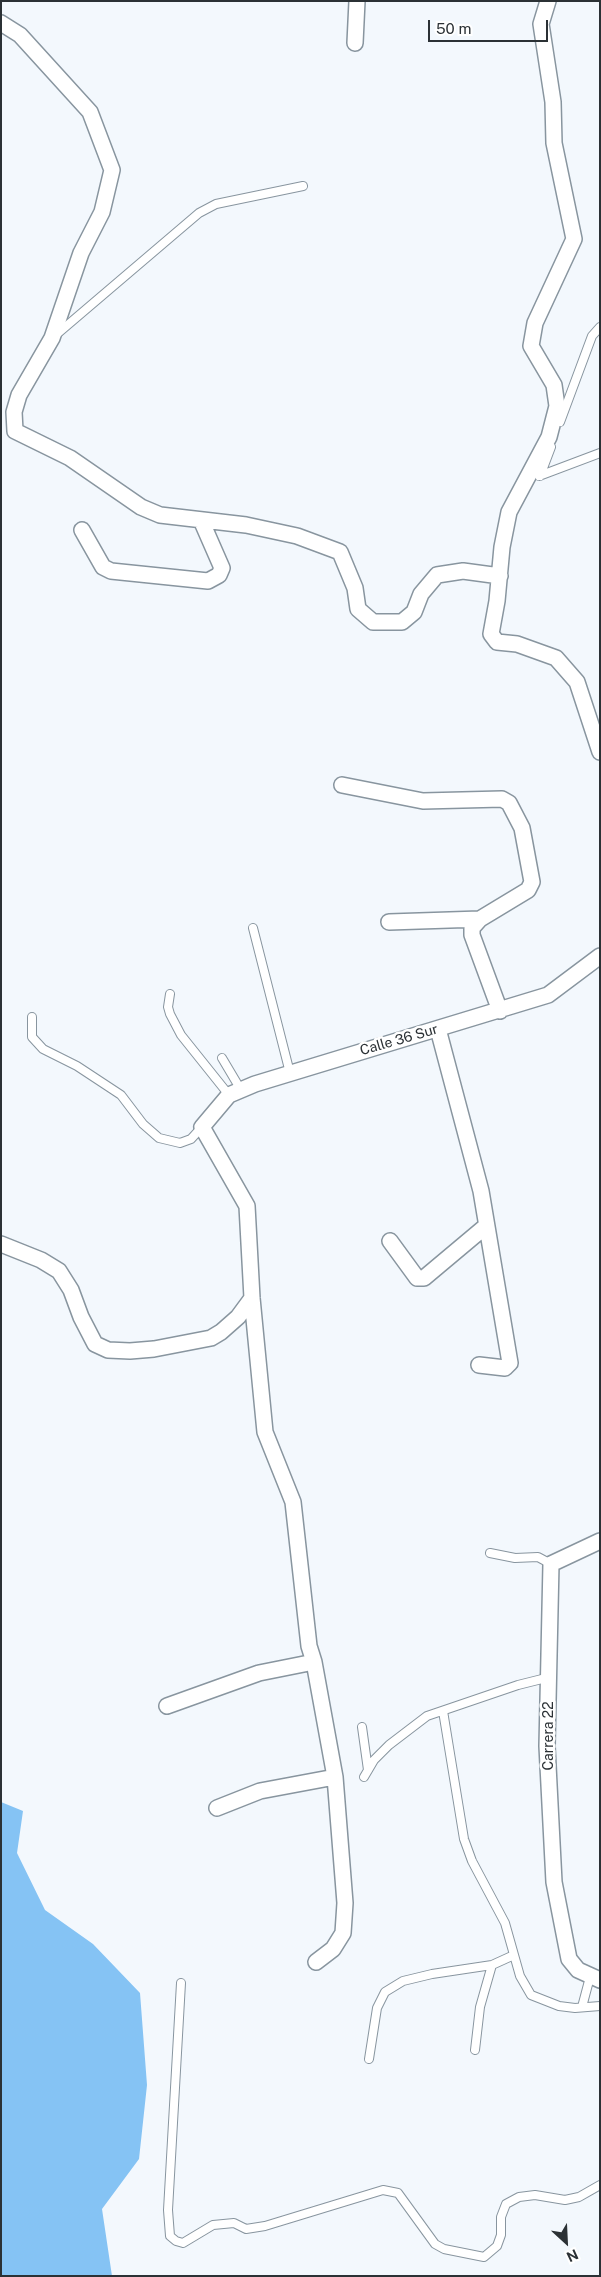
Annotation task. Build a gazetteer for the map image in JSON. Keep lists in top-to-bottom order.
{
  "streets": {
    "street": ["Calle 36 Sur", "Carrera 22"]
  },
  "scale_bar": "50 m",
  "north": "bottom right"
}
